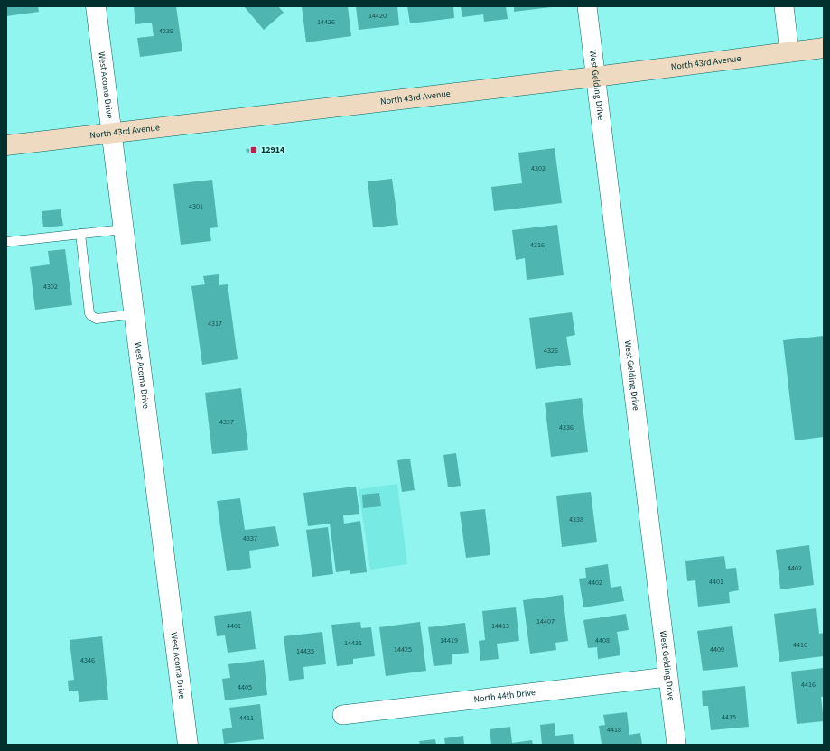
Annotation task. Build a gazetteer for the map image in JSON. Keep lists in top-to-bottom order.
{
  "streets": {
    "main road": ["North 43rd Avenue"],
    "street": ["West Acoma Drive", "West Gelding Drive", "North 44th Drive"]
  },
  "crossings": [
    ["North 43rd Avenue", "West Acoma Drive"],
    ["North 43rd Avenue", "West Gelding Drive"],
    ["West Gelding Drive", "North 44th Drive"]
  ],
  "places": {
    "transit": ["12914"]
  },
  "house_numbers": [
    "14420",
    "14426",
    "4239",
    "4302",
    "4301",
    "4316",
    "4302",
    "4317",
    "4326",
    "4327",
    "4336",
    "4338",
    "4337",
    "4402",
    "4401",
    "4402",
    "14407",
    "4401",
    "14413",
    "14419",
    "4408",
    "14431",
    "4410",
    "14425",
    "4409",
    "14435",
    "4346",
    "4416",
    "4405",
    "4415",
    "4411",
    "4418"
  ]
}
